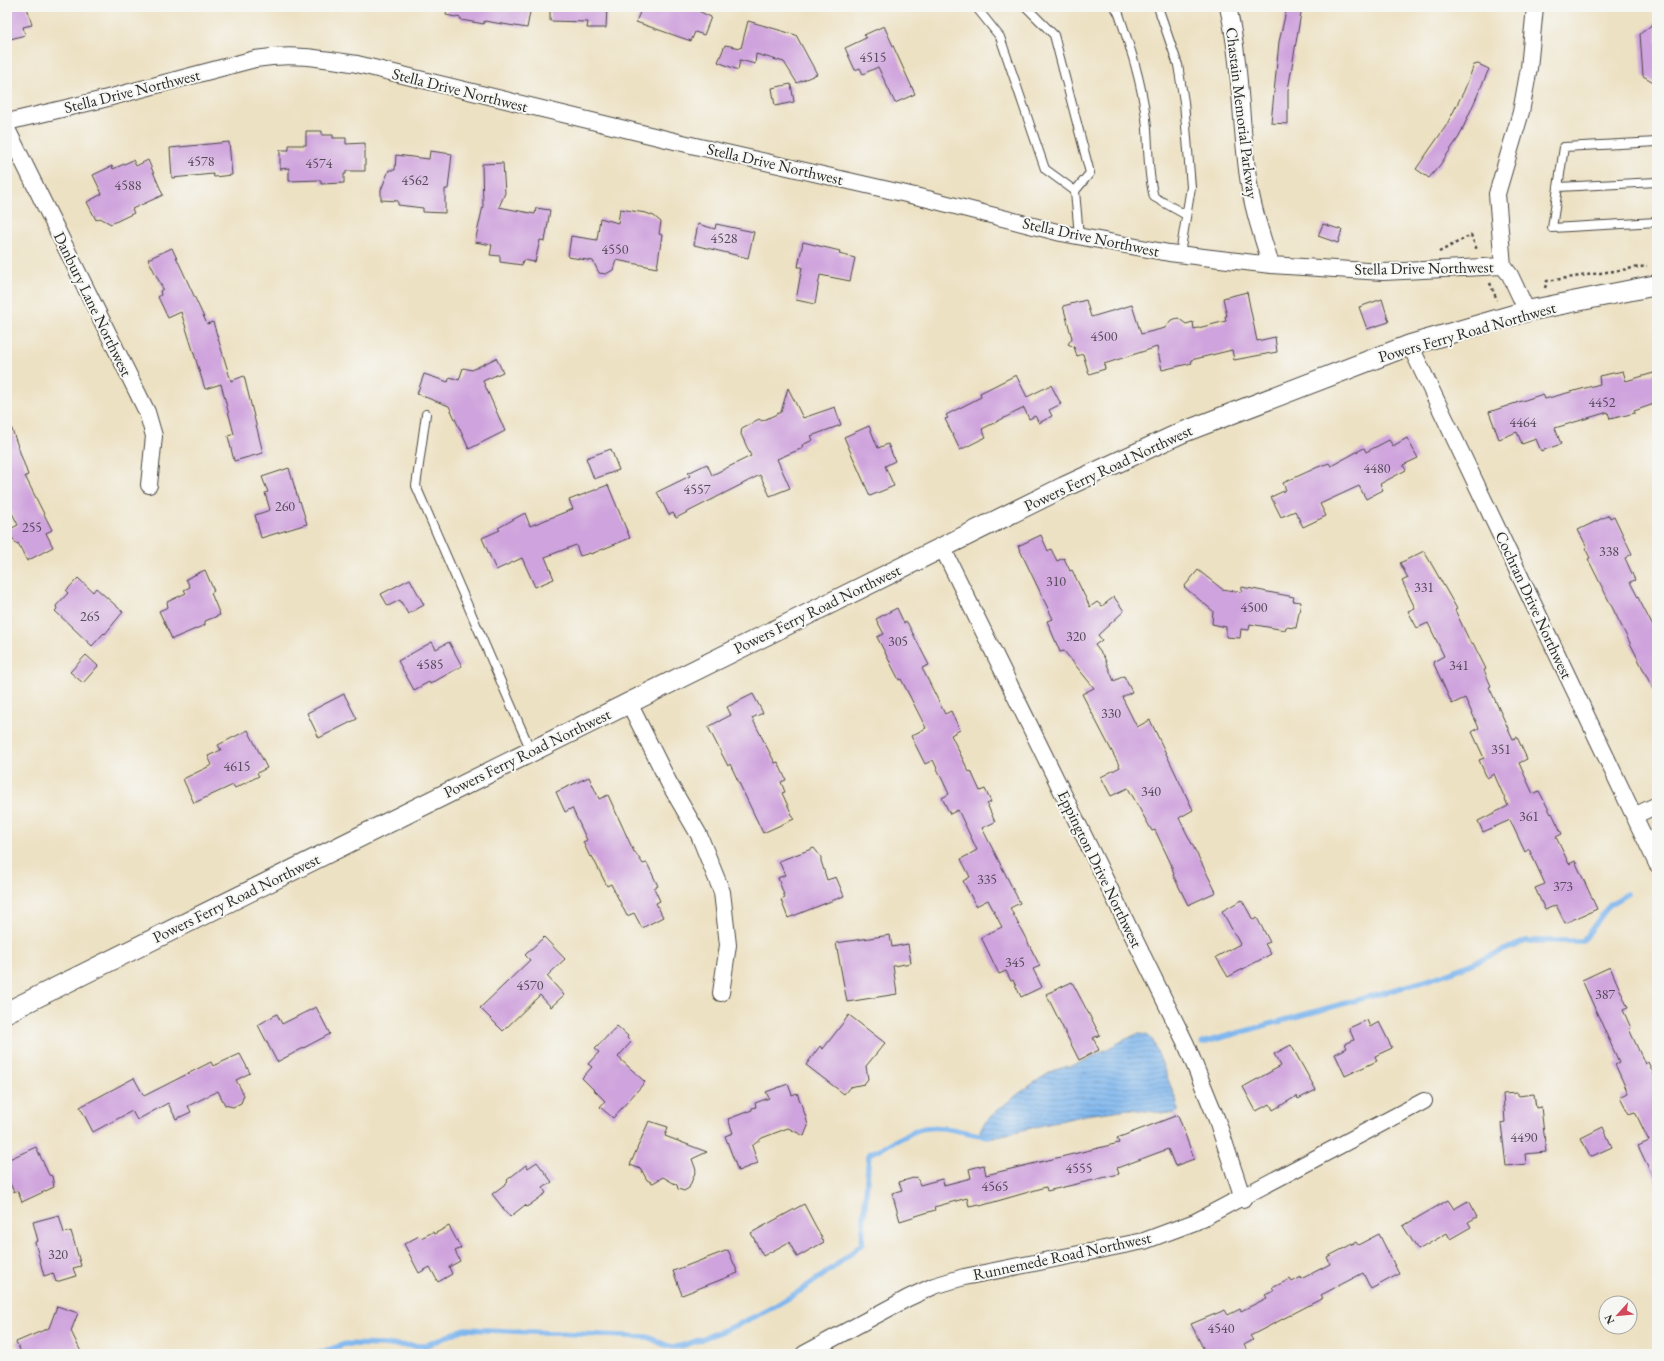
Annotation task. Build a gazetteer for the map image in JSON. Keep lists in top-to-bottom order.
{
  "streets": {
    "street": [
      "Stella Drive Northwest",
      "Chastain Memorial Parkway",
      "Danbury Lane Northwest",
      "Powers Ferry Road Northwest",
      "Cochran Drive Northwest",
      "Eppington Drive Northwest",
      "Runnemede Road Northwest"
    ]
  },
  "crossings": [
    ["Stella Drive Northwest", "Chastain Memorial Parkway"],
    ["Stella Drive Northwest", "Powers Ferry Road Northwest"],
    ["Powers Ferry Road Northwest", "Cochran Drive Northwest"],
    ["Powers Ferry Road Northwest", "Eppington Drive Northwest"],
    ["Eppington Drive Northwest", "Runnemede Road Northwest"]
  ],
  "house_numbers": [
    "4515",
    "4578",
    "4574",
    "4562",
    "4588",
    "4528",
    "4550",
    "4500",
    "4452",
    "4464",
    "4480",
    "4557",
    "260",
    "255",
    "338",
    "310",
    "331",
    "4500",
    "265",
    "320",
    "305",
    "4585",
    "341",
    "330",
    "351",
    "4615",
    "340",
    "361",
    "335",
    "373",
    "345",
    "4570",
    "387",
    "4490",
    "4555",
    "4565",
    "320",
    "4540"
  ],
  "north": "bottom left"
}
